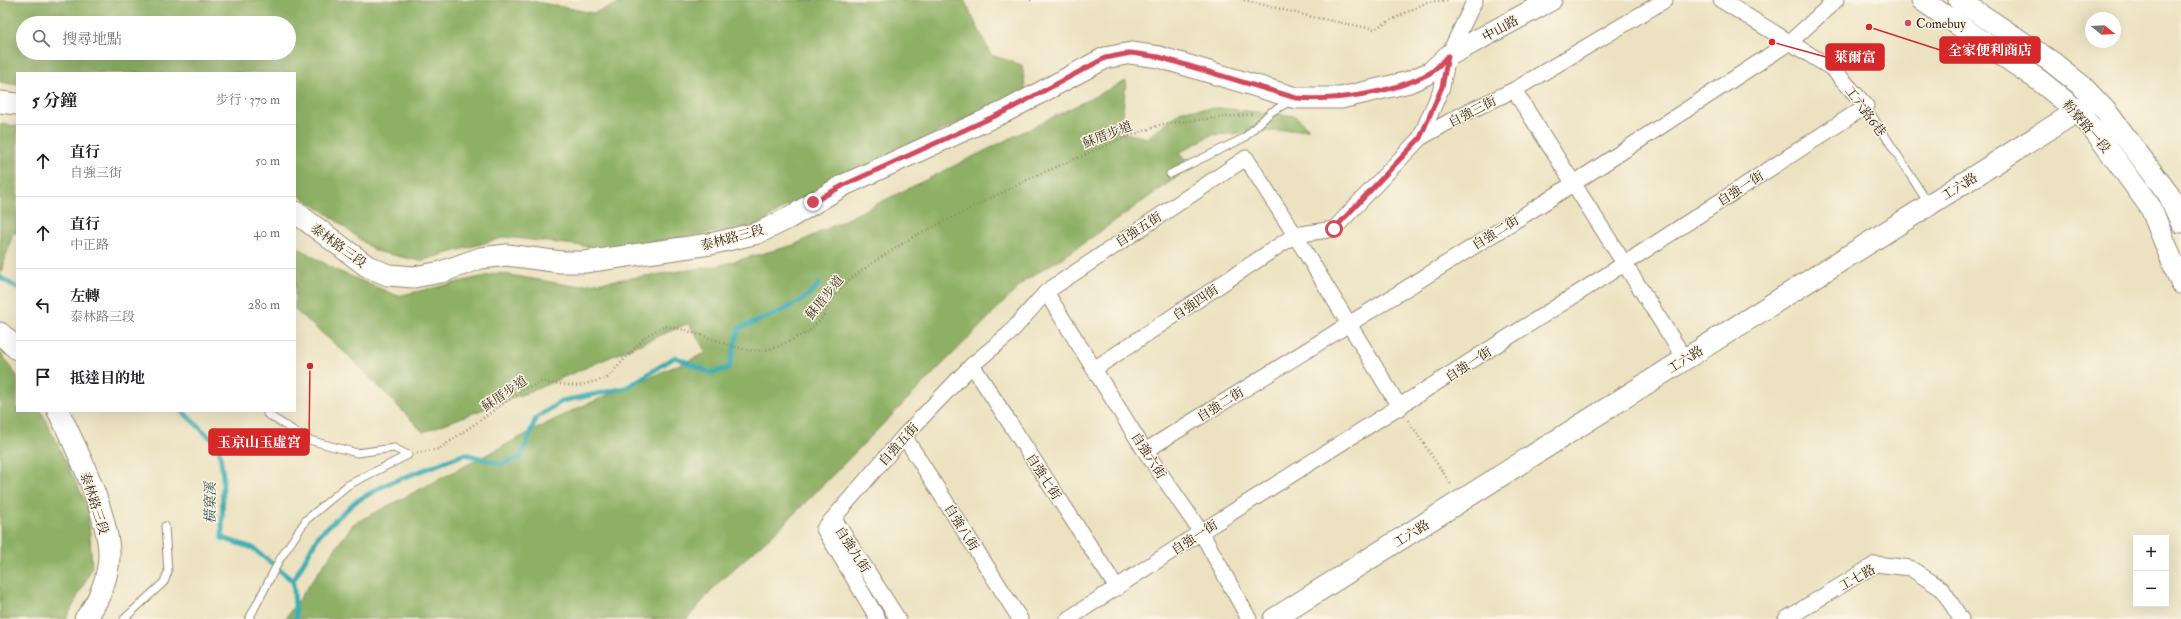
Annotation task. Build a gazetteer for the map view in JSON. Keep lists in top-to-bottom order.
{
  "streets": {
    "main road": [
      "中山路",
      "粉寮路一段",
      "工六路",
      "泰林路三段"
    ],
    "street": [
      "自強三街",
      "工六路6巷",
      "自強一街",
      "自強五街",
      "自強二街",
      "自強四街",
      "自強六街",
      "自強七街",
      "自強八街",
      "自強九街",
      "工七路"
    ],
    "path": ["蘇厝步道"]
  },
  "crossings": [
    ["中山路", "泰林路三段"],
    ["自強三街", "自強五街"],
    ["自強三街", "自強四街"],
    ["工六路6巷", "工六路"],
    ["工六路6巷", "自強一街"],
    ["工六路6巷", "自強二街"],
    ["粉寮路一段", "工六路"],
    ["自強一街", "自強五街"],
    ["自強一街", "自強六街"],
    ["自強一街", "自強七街"],
    ["自強五街", "自強二街"],
    ["自強五街", "自強四街"],
    ["自強五街", "自強六街"],
    ["自強五街", "自強七街"],
    ["自強五街", "自強八街"],
    ["自強五街", "自強九街"],
    ["自強二街", "自強六街"],
    ["自強四街", "自強六街"]
  ],
  "water": ["橫窠溪"],
  "places": [
    "Comebuy",
    "全家便利商店",
    "萊爾富",
    "玉京山玉虛宮"
  ],
  "north": "right",
  "page": {
    "search": "搜尋地點",
    "heading": ["5 分鐘", "步行 · 370 m"],
    "list": [
      ["直行", "自強三街", "50 m"],
      ["直行", "中正路", "40 m"],
      ["左轉", "泰林路三段", "280 m"],
      "抵達目的地"
    ],
    "map_buttons": ["+", "−"]
  }
}
